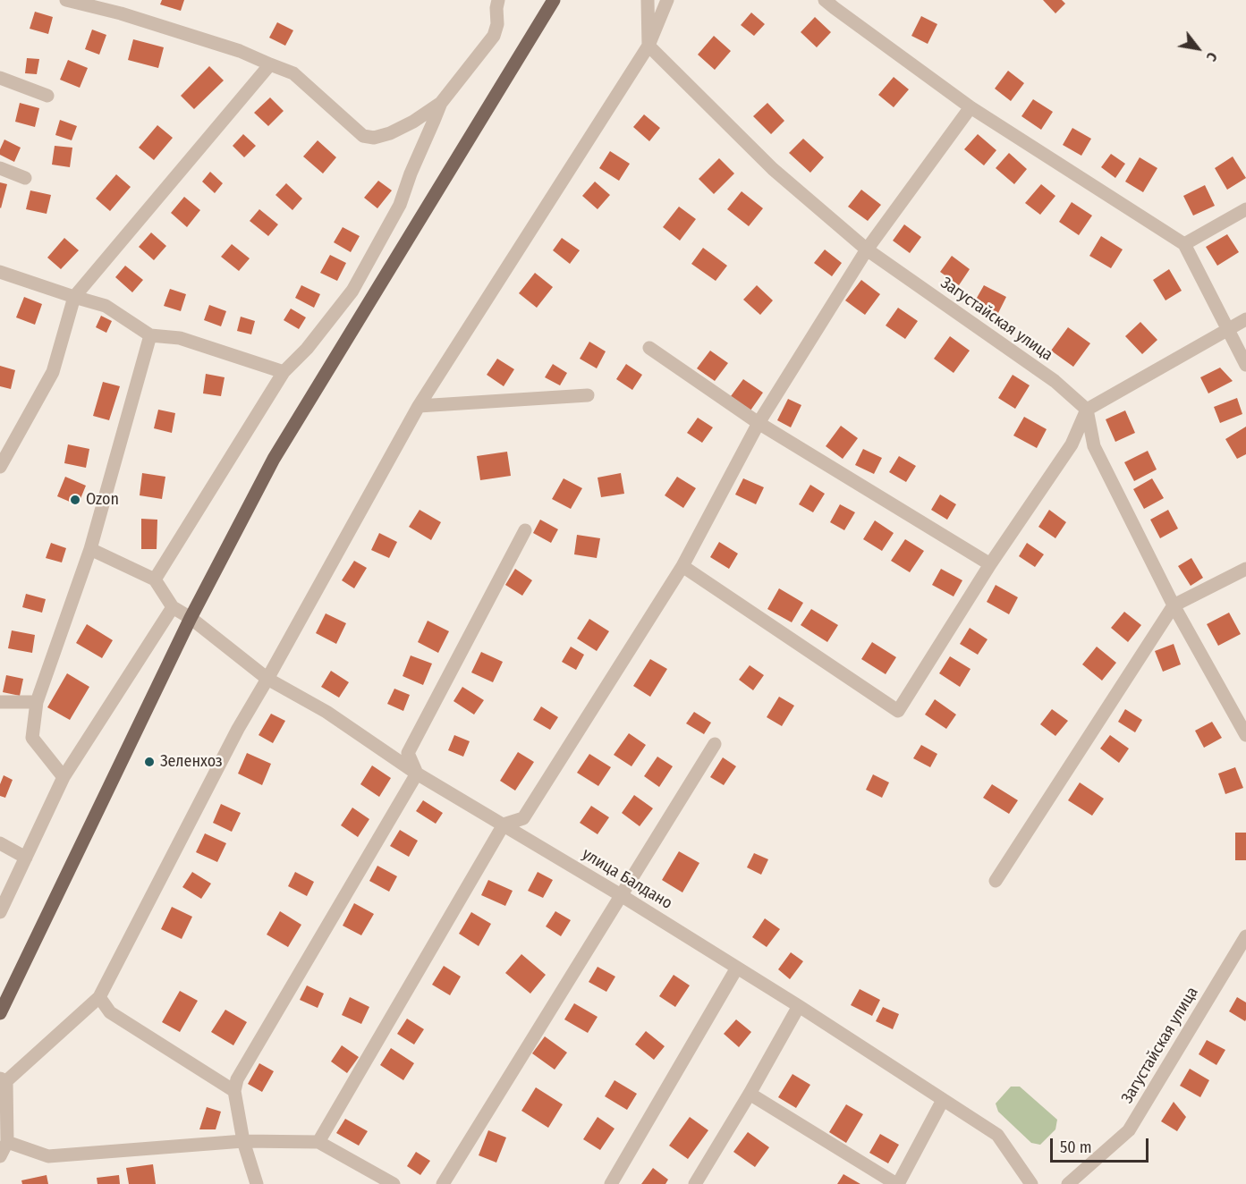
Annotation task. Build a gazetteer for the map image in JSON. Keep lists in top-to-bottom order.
{
  "streets": {
    "street": ["Загустайская улица", "улица Балдано"]
  },
  "places": ["Ozon", "Зеленхоз"],
  "scale_bar": "50 m",
  "north": "bottom right"
}
